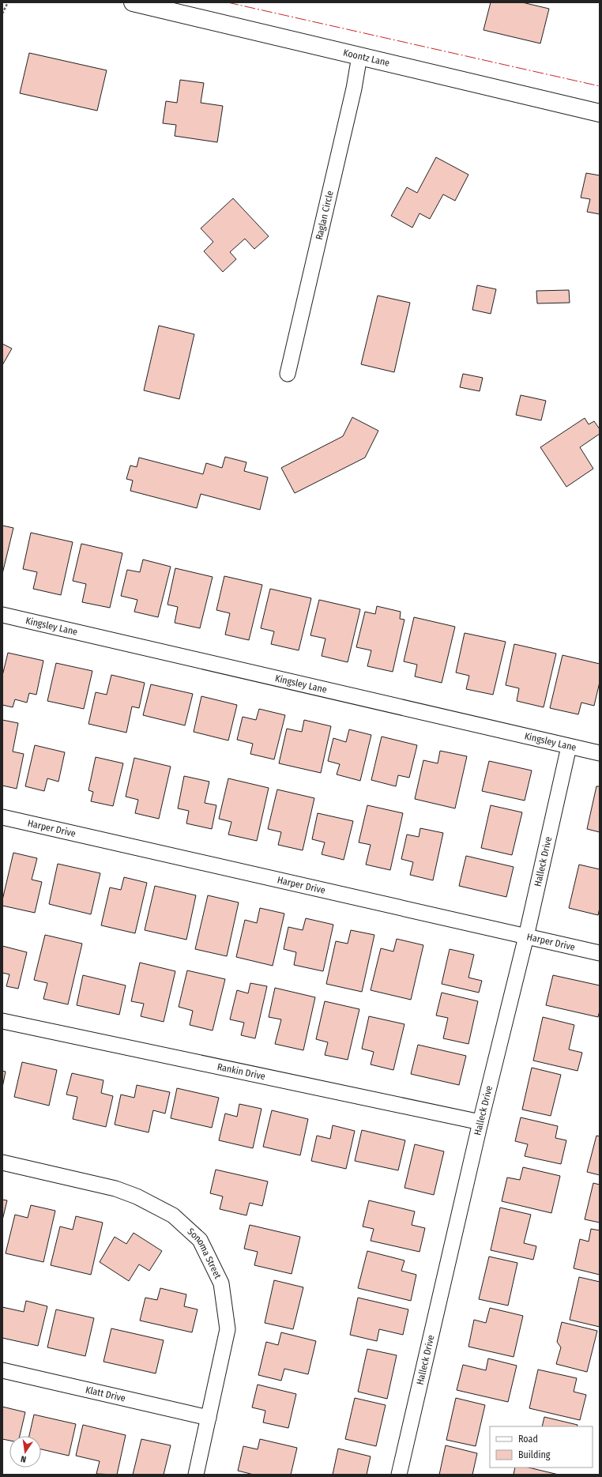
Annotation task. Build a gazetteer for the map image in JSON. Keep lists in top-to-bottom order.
{
  "streets": {
    "street": [
      "Koontz Lane",
      "Raglan Circle",
      "Kingsley Lane",
      "Harper Drive",
      "Halleck Drive",
      "Rankin Drive",
      "Sonoma Street",
      "Klatt Drive"
    ]
  },
  "crossings": [
    ["Koontz Lane", "Raglan Circle"],
    ["Kingsley Lane", "Halleck Drive"],
    ["Harper Drive", "Halleck Drive"],
    ["Halleck Drive", "Rankin Drive"],
    ["Sonoma Street", "Klatt Drive"]
  ],
  "legend": ["Road", "Building"],
  "north": "bottom"
}
